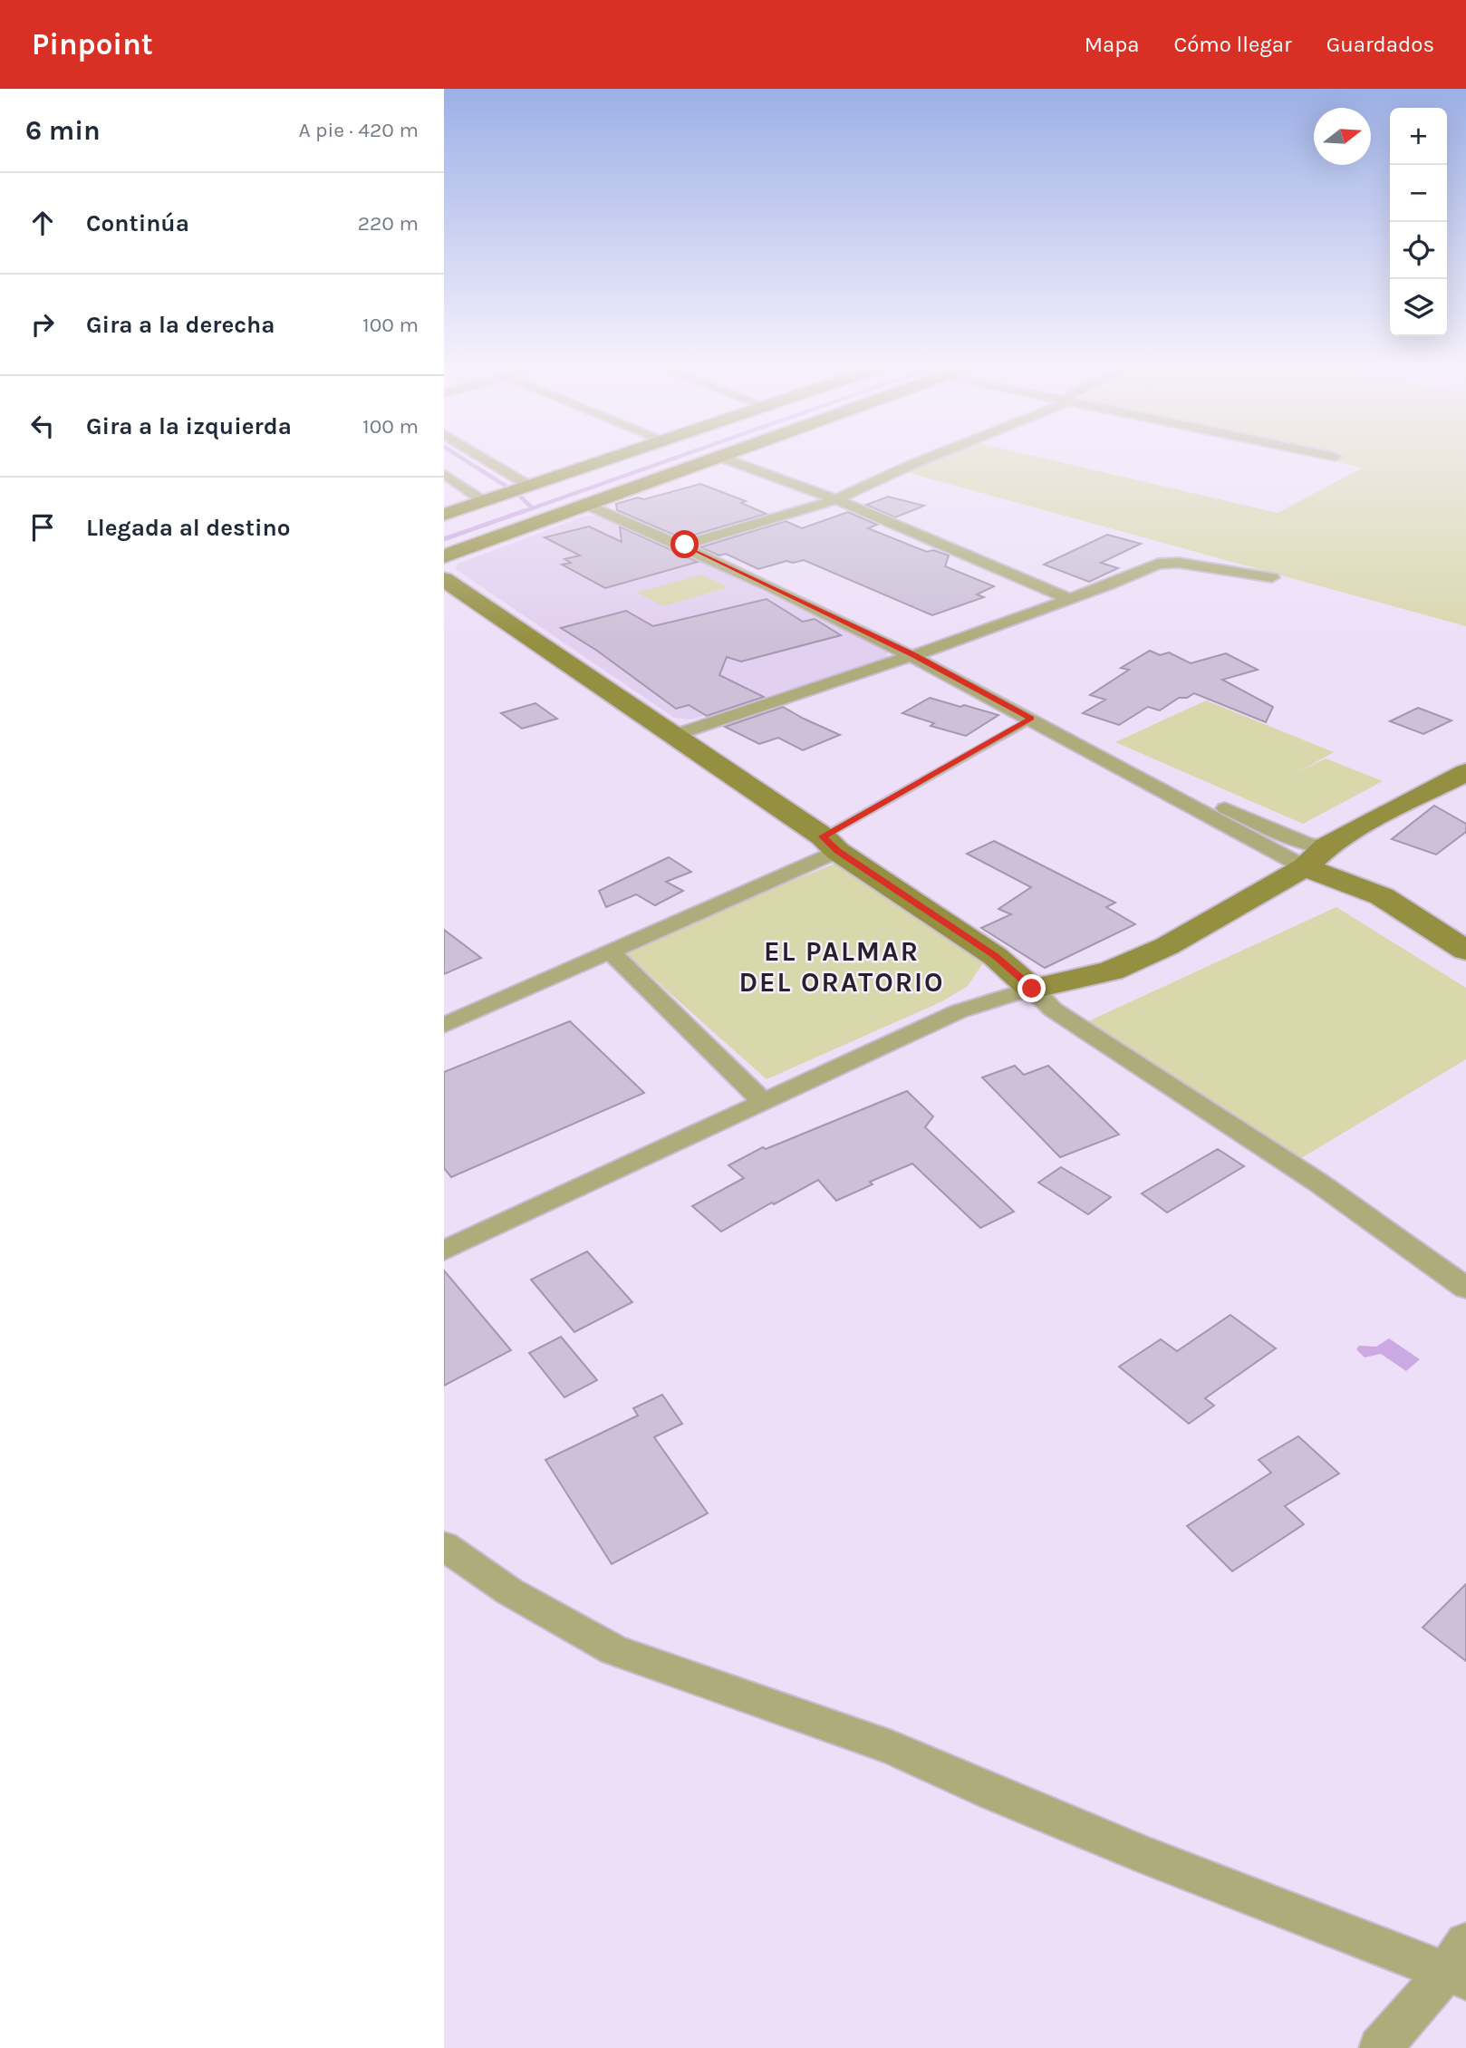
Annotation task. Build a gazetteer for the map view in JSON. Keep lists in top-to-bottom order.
{
  "districts": ["EL PALMAR DEL ORATORIO"],
  "north": "right",
  "page": {
    "header": "Pinpoint",
    "nav": ["Mapa", "Cómo llegar", "Guardados"],
    "heading": ["6 min", "A pie · 420 m"],
    "map_buttons": ["+", "−"],
    "list": [
      ["Continúa", "220 m"],
      ["Gira a la derecha", "100 m"],
      ["Gira a la izquierda", "100 m"],
      "Llegada al destino"
    ]
  }
}
